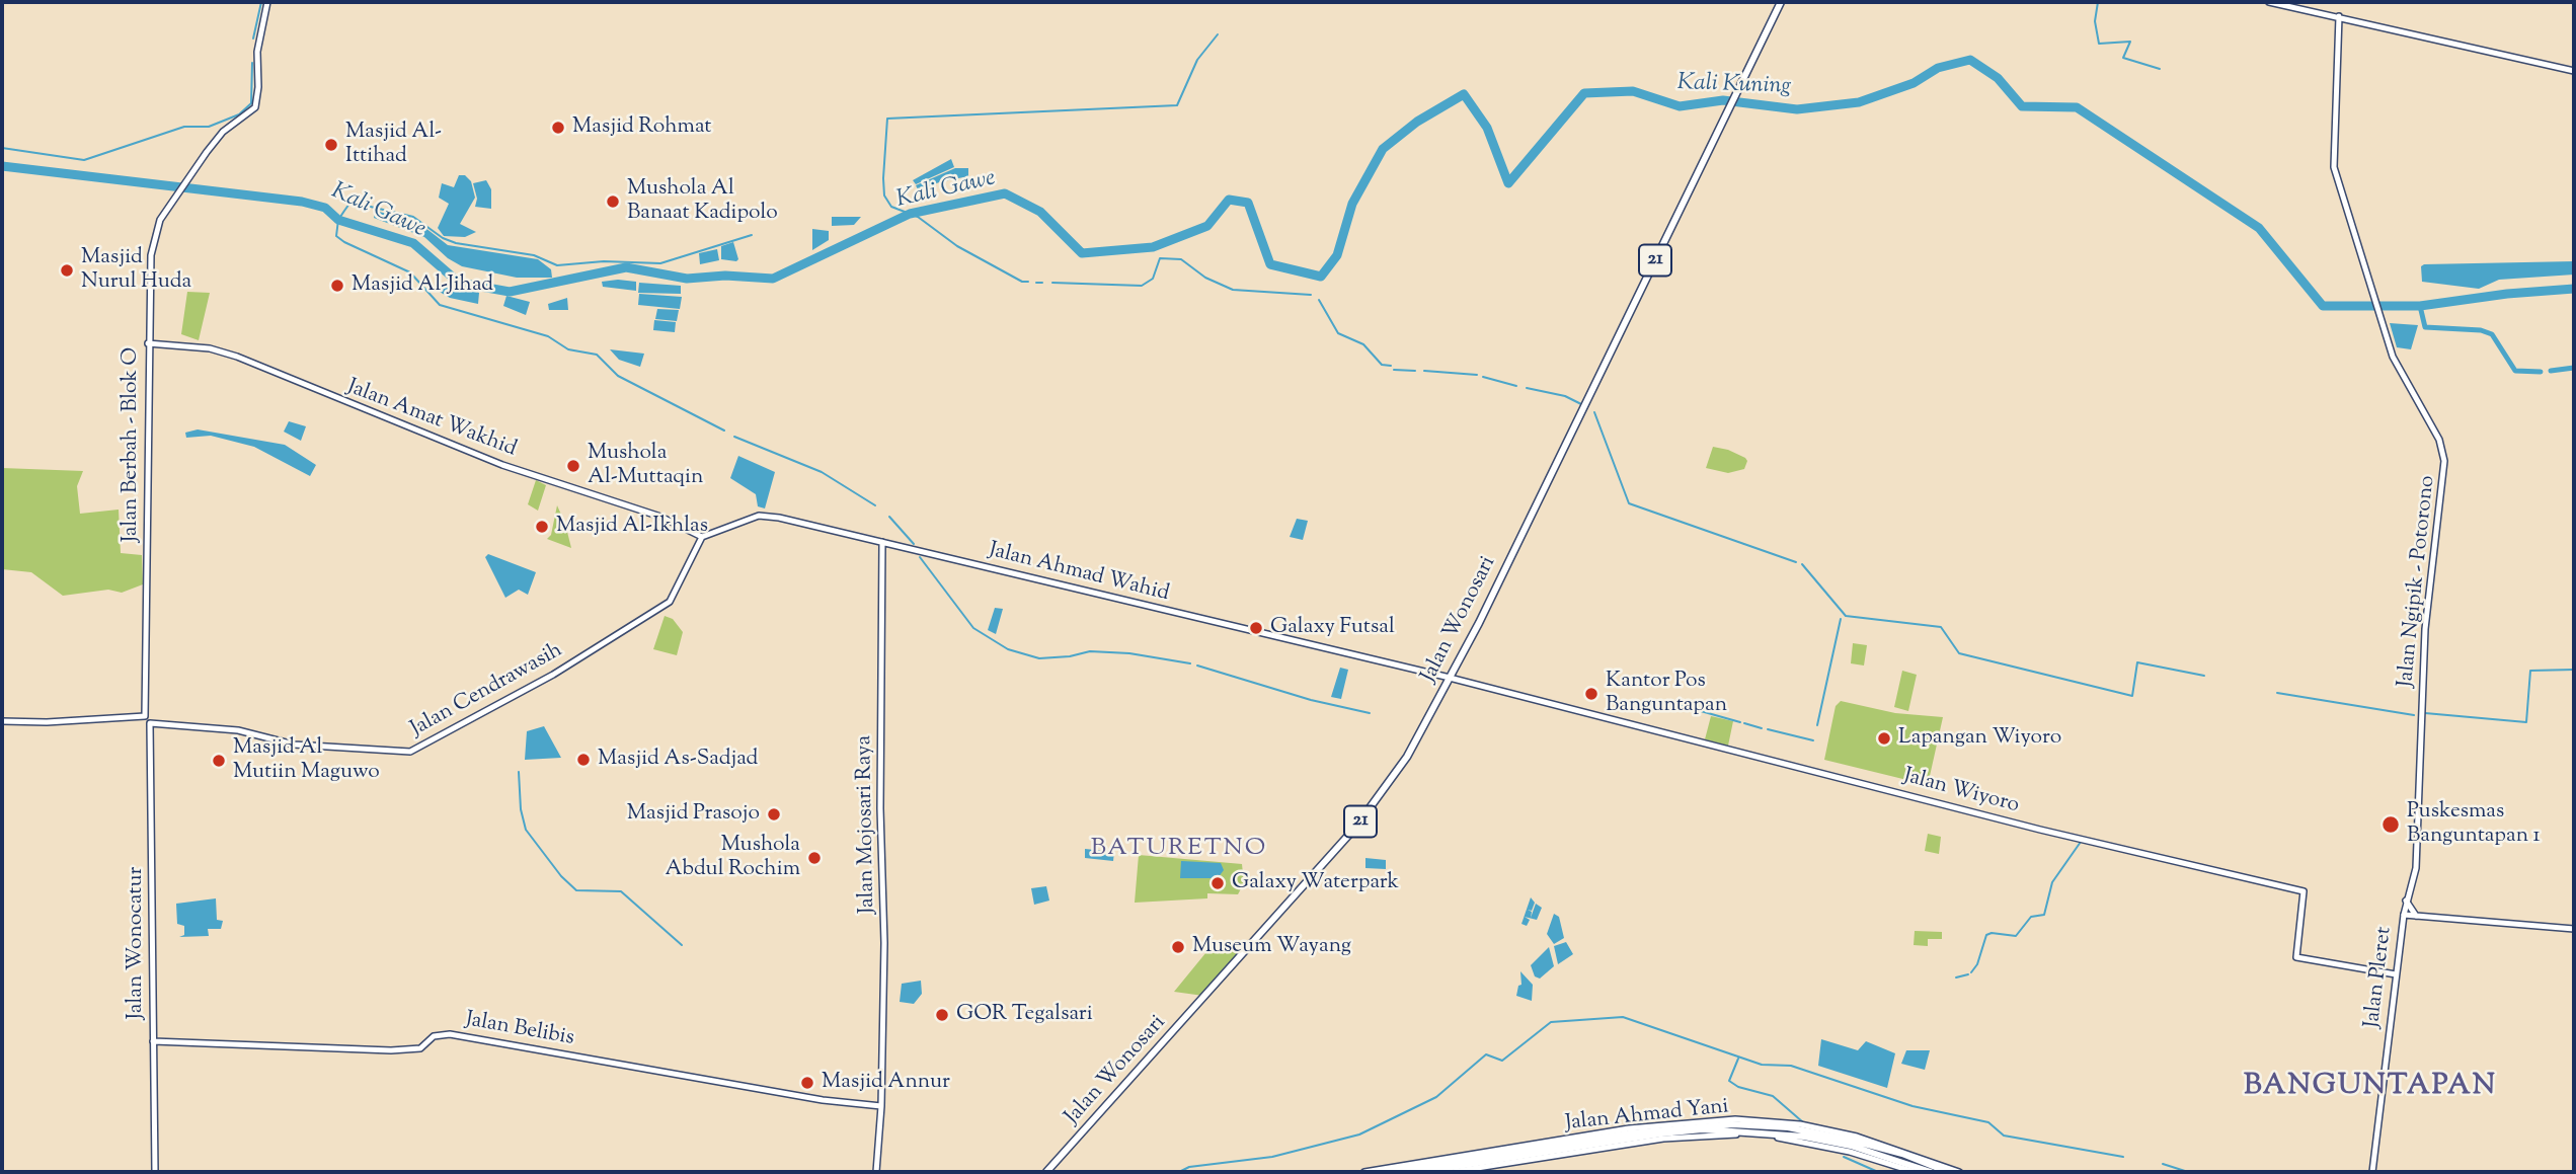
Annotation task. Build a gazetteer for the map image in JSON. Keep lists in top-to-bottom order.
{
  "streets": {
    "highway": ["21", "Jalan Wonosari", "Jalan Ahmad Yani"],
    "street": [
      "Jalan Amat Wakhid",
      "Jalan Berbah - Blok O",
      "Jalan Ahmad Wahid",
      "Jalan Ngipik - Potorono",
      "Jalan Cendrawasih",
      "Jalan Wiyoro",
      "Jalan Mojosari Raya",
      "Jalan Wonocatur",
      "Jalan Pleret",
      "Jalan Belibis"
    ]
  },
  "crossings": [
    ["Jalan Amat Wakhid", "Jalan Berbah - Blok O"],
    ["Jalan Amat Wakhid", "Jalan Ahmad Wahid"],
    ["Jalan Amat Wakhid", "Jalan Cendrawasih"],
    ["Jalan Ahmad Wahid", "Jalan Wonosari"],
    ["Jalan Ahmad Wahid", "Jalan Cendrawasih"],
    ["Jalan Ahmad Wahid", "Jalan Wiyoro"],
    ["Jalan Ahmad Wahid", "Jalan Mojosari Raya"],
    ["Jalan Ngipik - Potorono", "Jalan Pleret"],
    ["Jalan Wonosari", "Jalan Wiyoro"],
    ["Jalan Cendrawasih", "Jalan Wonocatur"],
    ["Jalan Wiyoro", "Jalan Pleret"],
    ["Jalan Mojosari Raya", "Jalan Belibis"],
    ["Jalan Wonocatur", "Jalan Belibis"]
  ],
  "districts": ["BATURETNO", "BANGUNTAPAN"],
  "water": ["Kali Kuning", "Kali Gawe"],
  "places": [
    "Masjid Rohmat",
    "Masjid Al- Ittihad",
    "Mushola Al Banaat Kadipolo",
    "Masjid Nurul Huda",
    "Masjid Al-Jihad",
    "Mushola Al-Muttaqin",
    "Masjid Al-Ikhlas",
    "Galaxy Futsal",
    "Kantor Pos Banguntapan",
    "Lapangan Wiyoro",
    "Masjid As-Sadjad",
    "Masjid Al Mutiin Maguwo",
    "Masjid Prasojo",
    "Puskesmas Banguntapan 1",
    "Mushola Abdul Rochim",
    "Galaxy Waterpark",
    "Museum Wayang",
    "GOR Tegalsari",
    "Masjid Annur"
  ]
}
